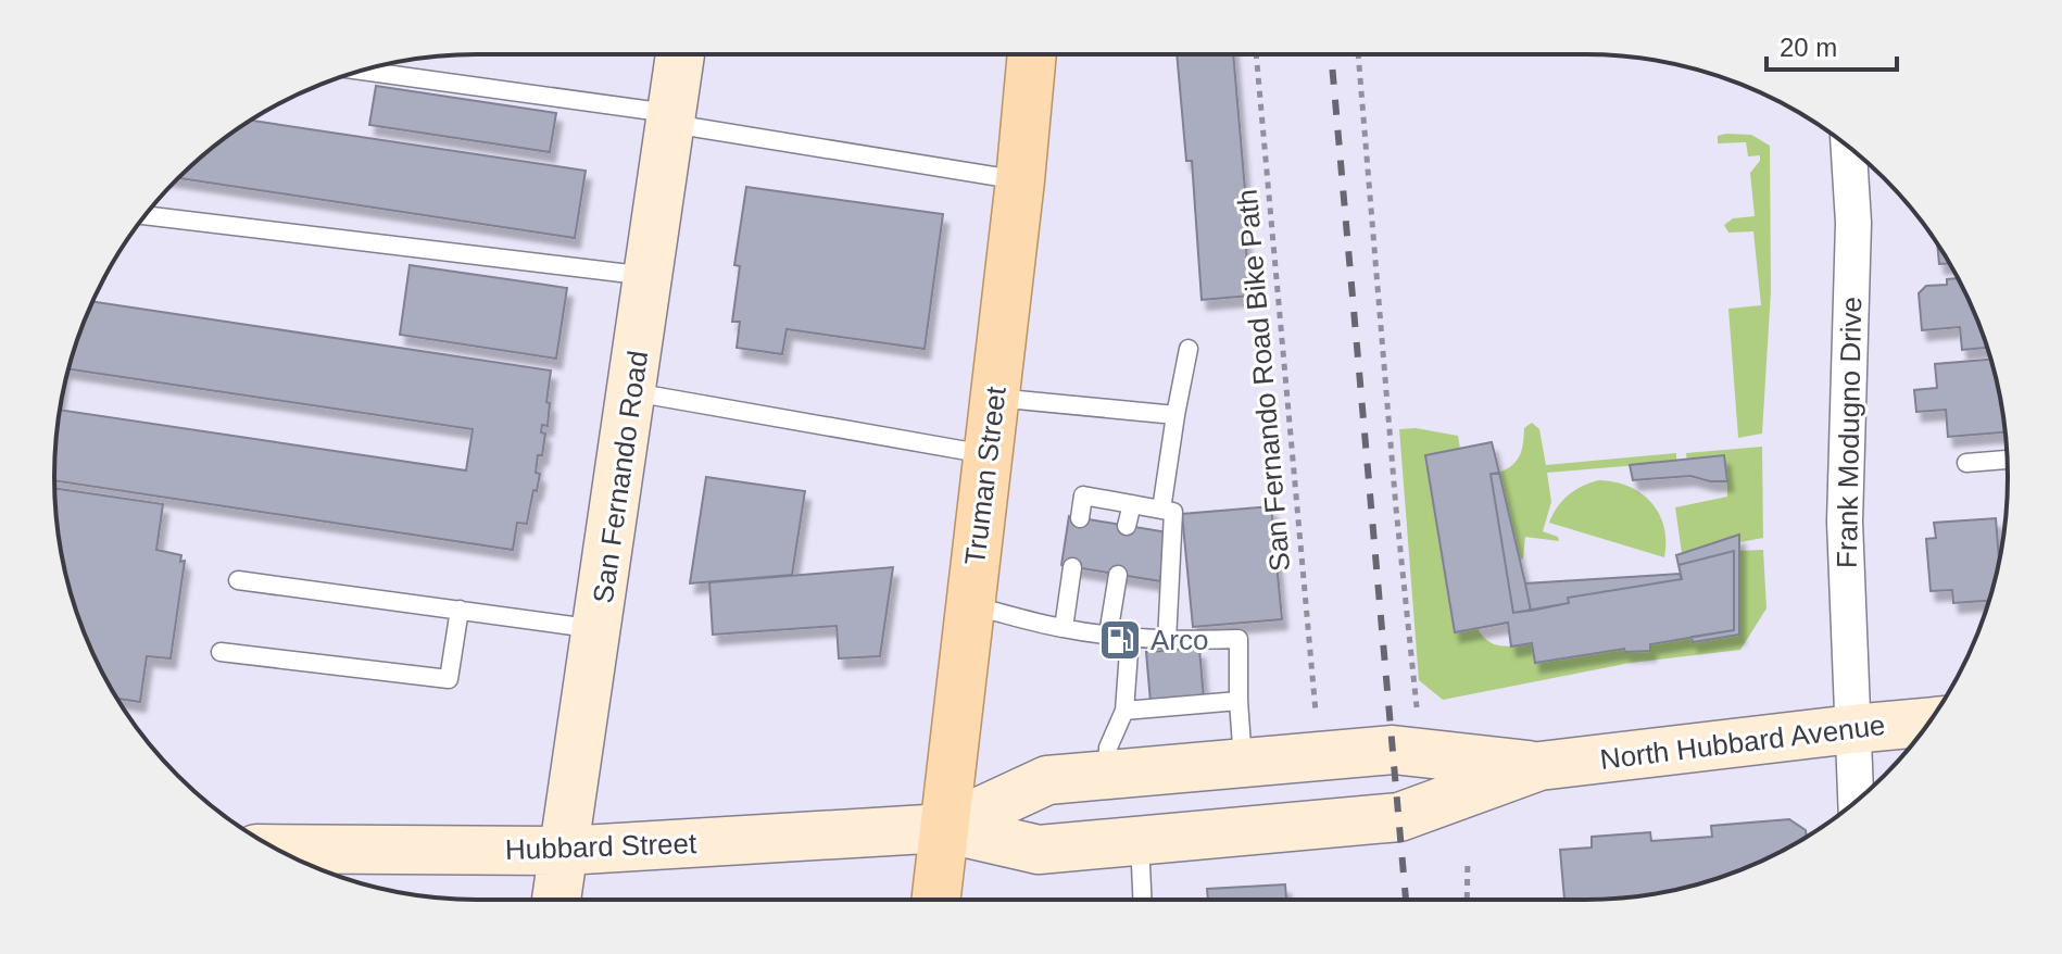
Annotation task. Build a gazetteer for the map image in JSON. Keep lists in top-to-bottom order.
{
  "streets": {
    "main road": [
      "Truman Street",
      "San Fernando Road",
      "North Hubbard Avenue",
      "Hubbard Street"
    ],
    "street": ["Frank Modugno Drive"],
    "path": ["San Fernando Road Bike Path"]
  },
  "crossings": [
    ["Frank Modugno Drive", "North Hubbard Avenue"],
    ["Truman Street", "Hubbard Street"],
    ["San Fernando Road", "Hubbard Street"],
    ["North Hubbard Avenue", "Hubbard Street"]
  ],
  "places": {
    "fuel station": ["Arco"]
  },
  "scale_bar": "20 m"
}
